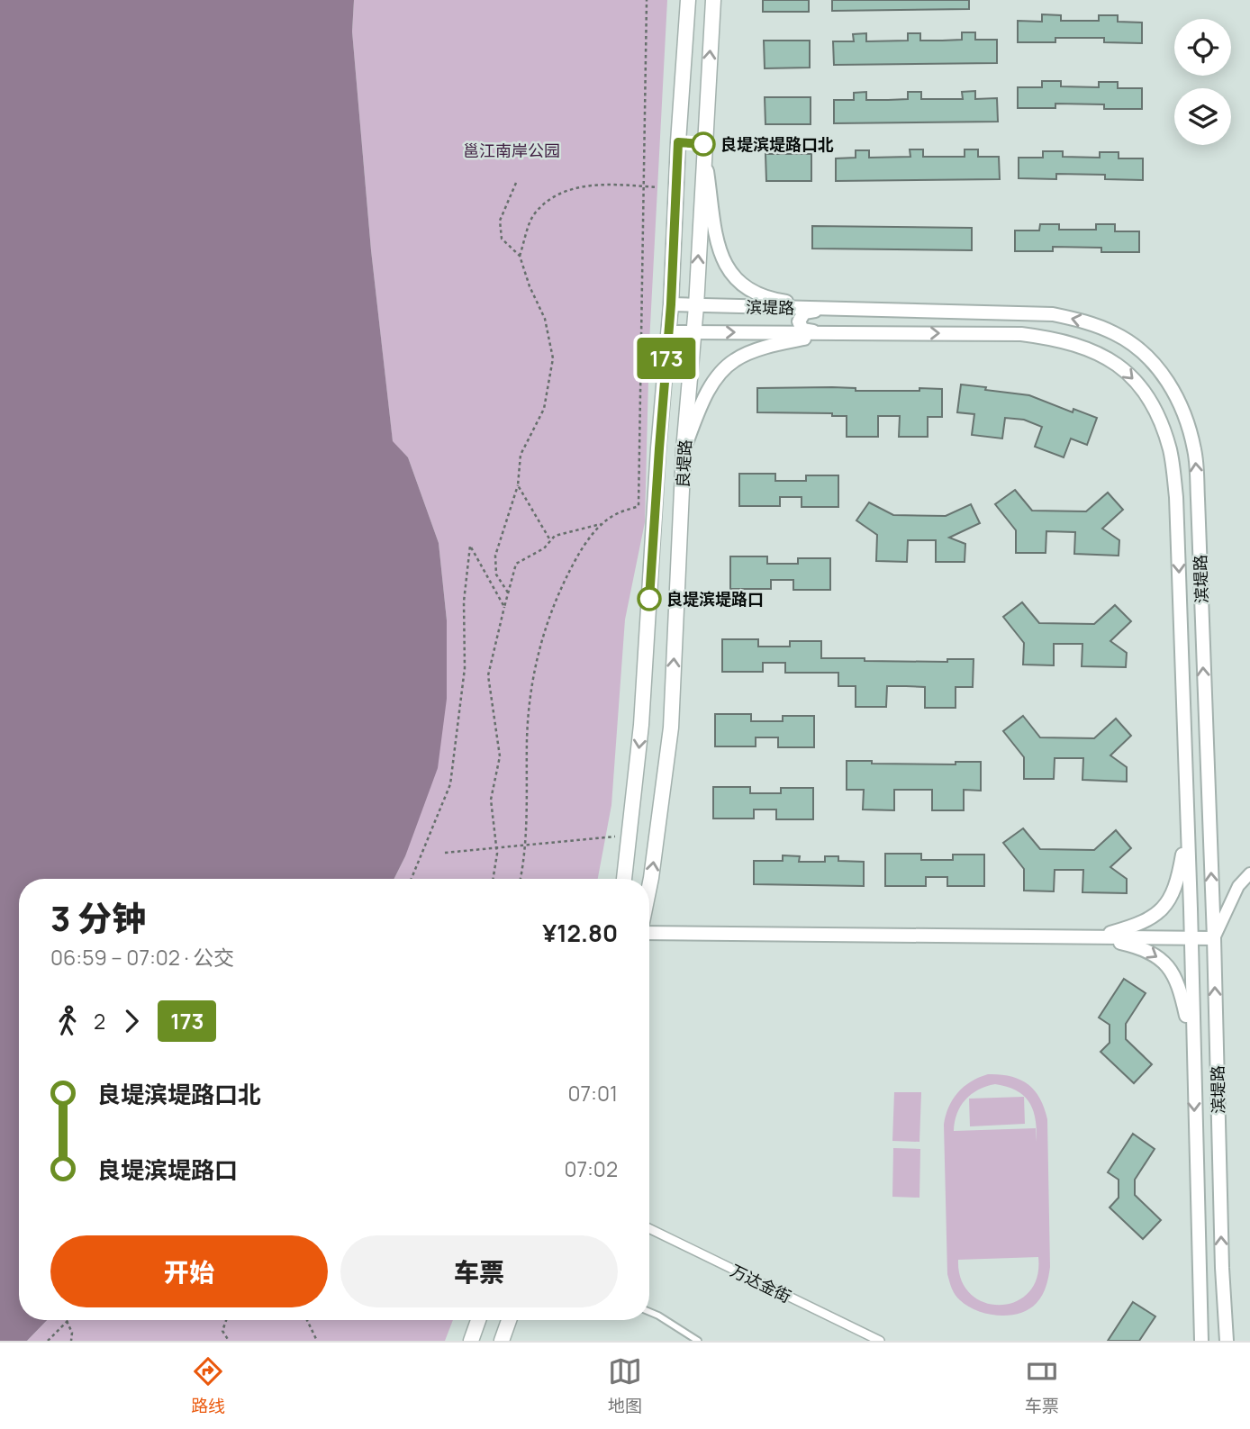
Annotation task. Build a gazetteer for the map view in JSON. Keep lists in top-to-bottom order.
{
  "streets": {
    "main road": ["良堤路"],
    "street": ["滨堤路", "万达金街"]
  },
  "crossings": [
    ["滨堤路", "良堤路"]
  ],
  "parks": ["邕江南岸公园"],
  "places": ["良堤滨堤路口北", "良堤滨堤路口"],
  "lines": ["bus line 173"],
  "page": {
    "on_map": "173",
    "heading": ["3 分钟", "06:59 – 07:02 · 公交", "¥12.80"],
    "legs": ["2", "173"],
    "list": [
      {
        "name": "良堤滨堤路口北",
        "value": "07:01"
      },
      {
        "name": "良堤滨堤路口",
        "value": "07:02"
      }
    ],
    "buttons": ["开始", "车票"],
    "tabs": ["路线", "地图", "车票"]
  }
}
